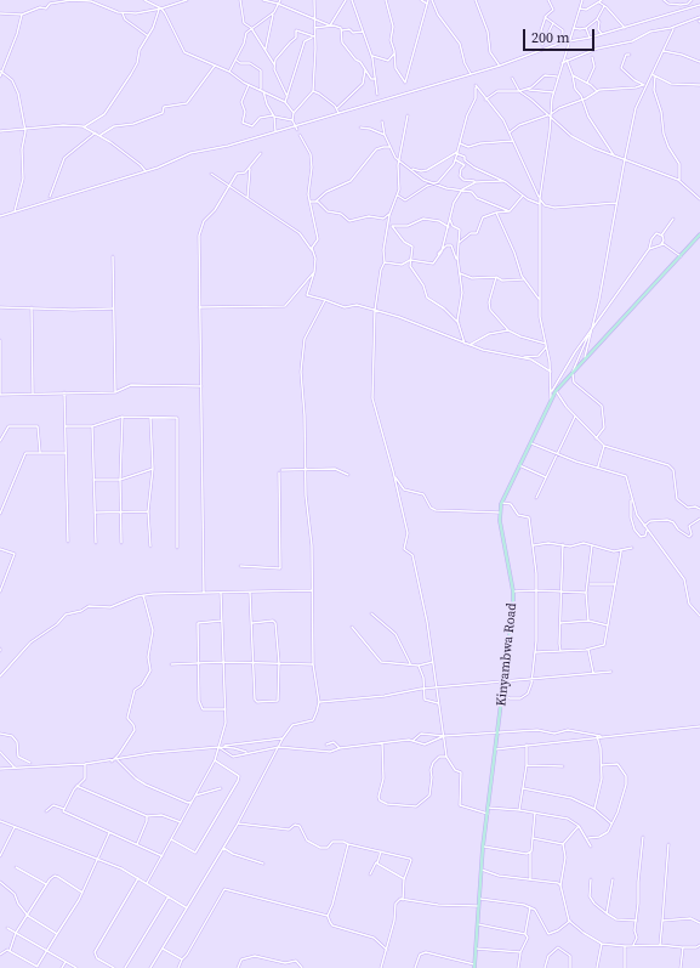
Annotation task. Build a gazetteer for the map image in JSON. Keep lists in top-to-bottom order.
{
  "streets": {
    "street": ["Kinyambwa Road"]
  },
  "scale_bar": "200 m"
}
